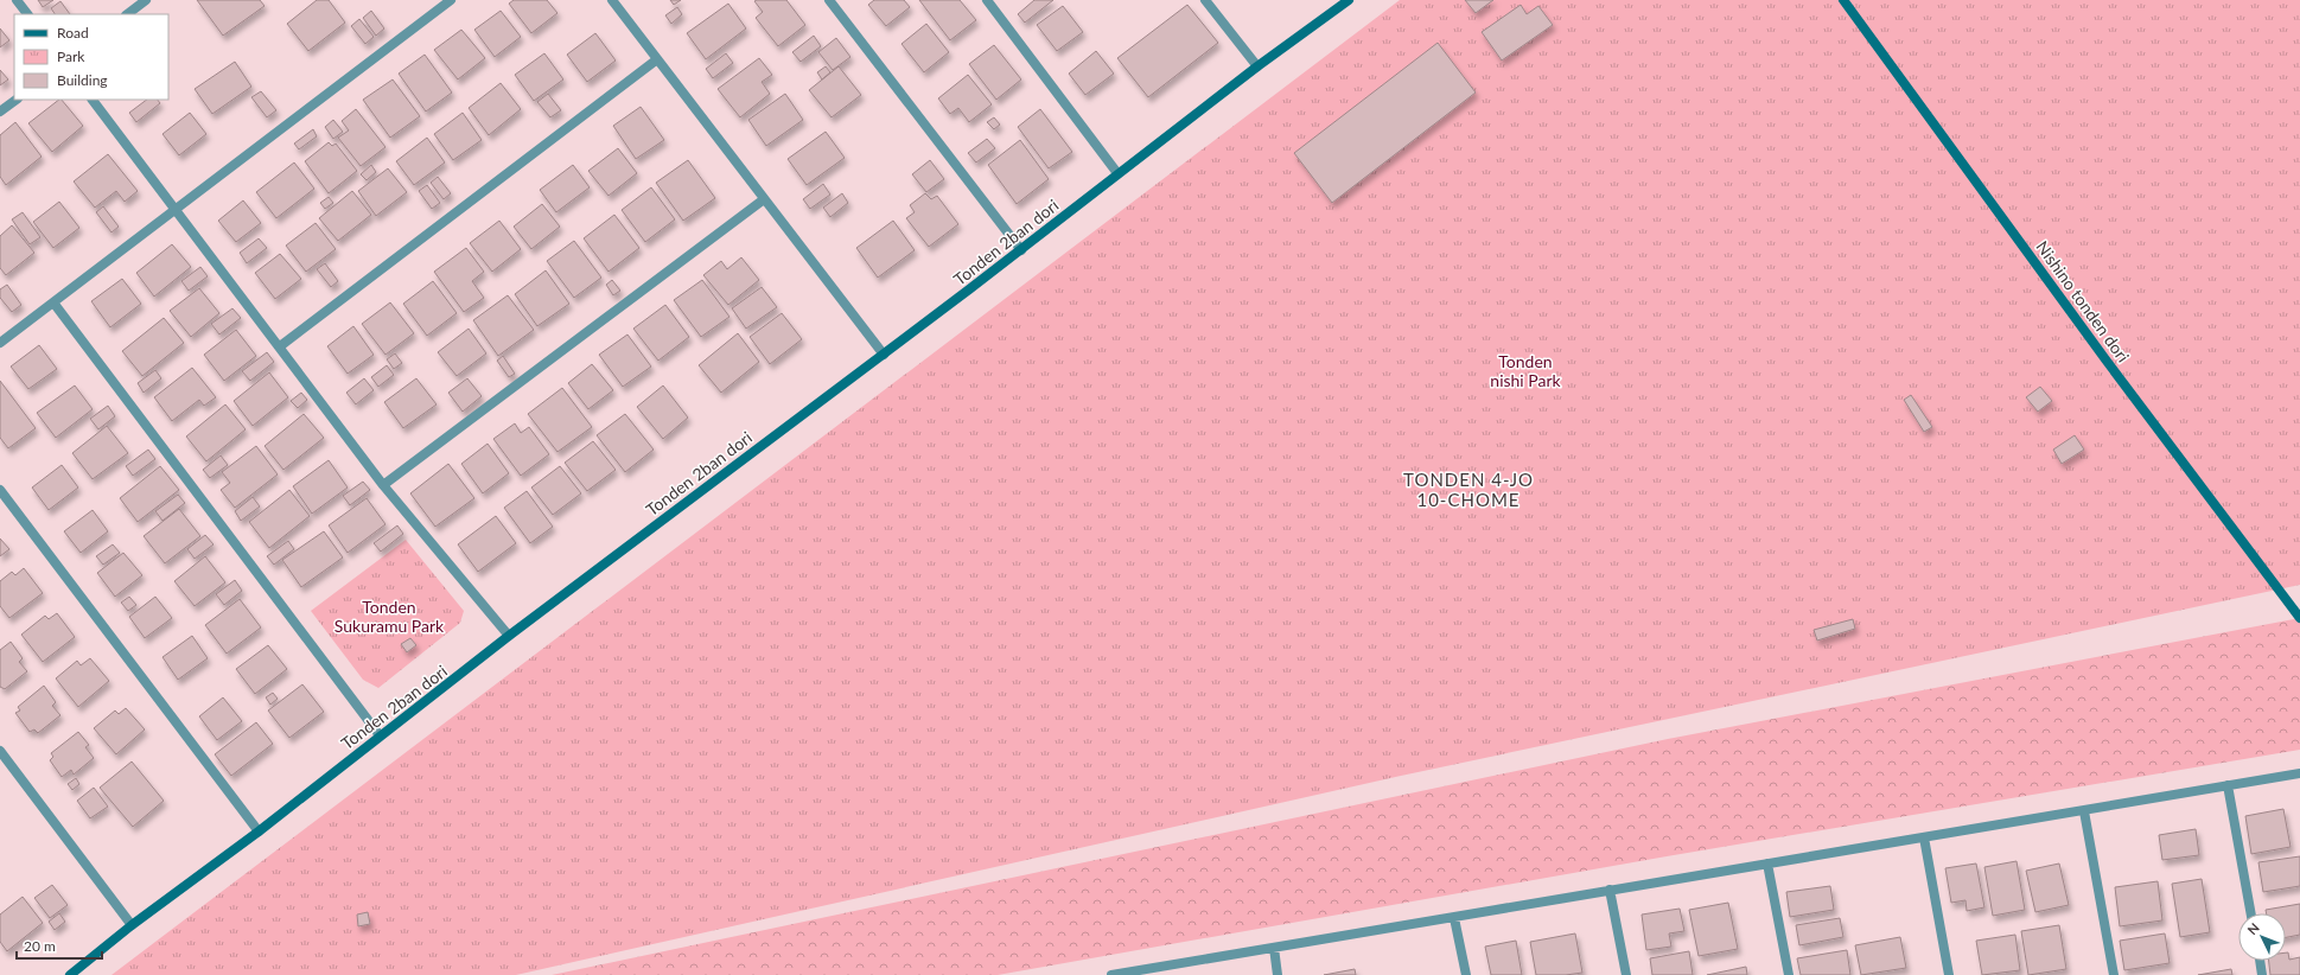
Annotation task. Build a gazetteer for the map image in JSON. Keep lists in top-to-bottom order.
{
  "streets": {
    "street": ["Tonden 2ban dori", "Nishino tonden dori"]
  },
  "districts": ["TONDEN 4-JO 10-CHOME"],
  "parks": ["Tonden nishi Park", "Tonden Sukuramu Park"],
  "legend": ["Road", "Park", "Building"],
  "scale_bar": "20 m",
  "north": "top left"
}
